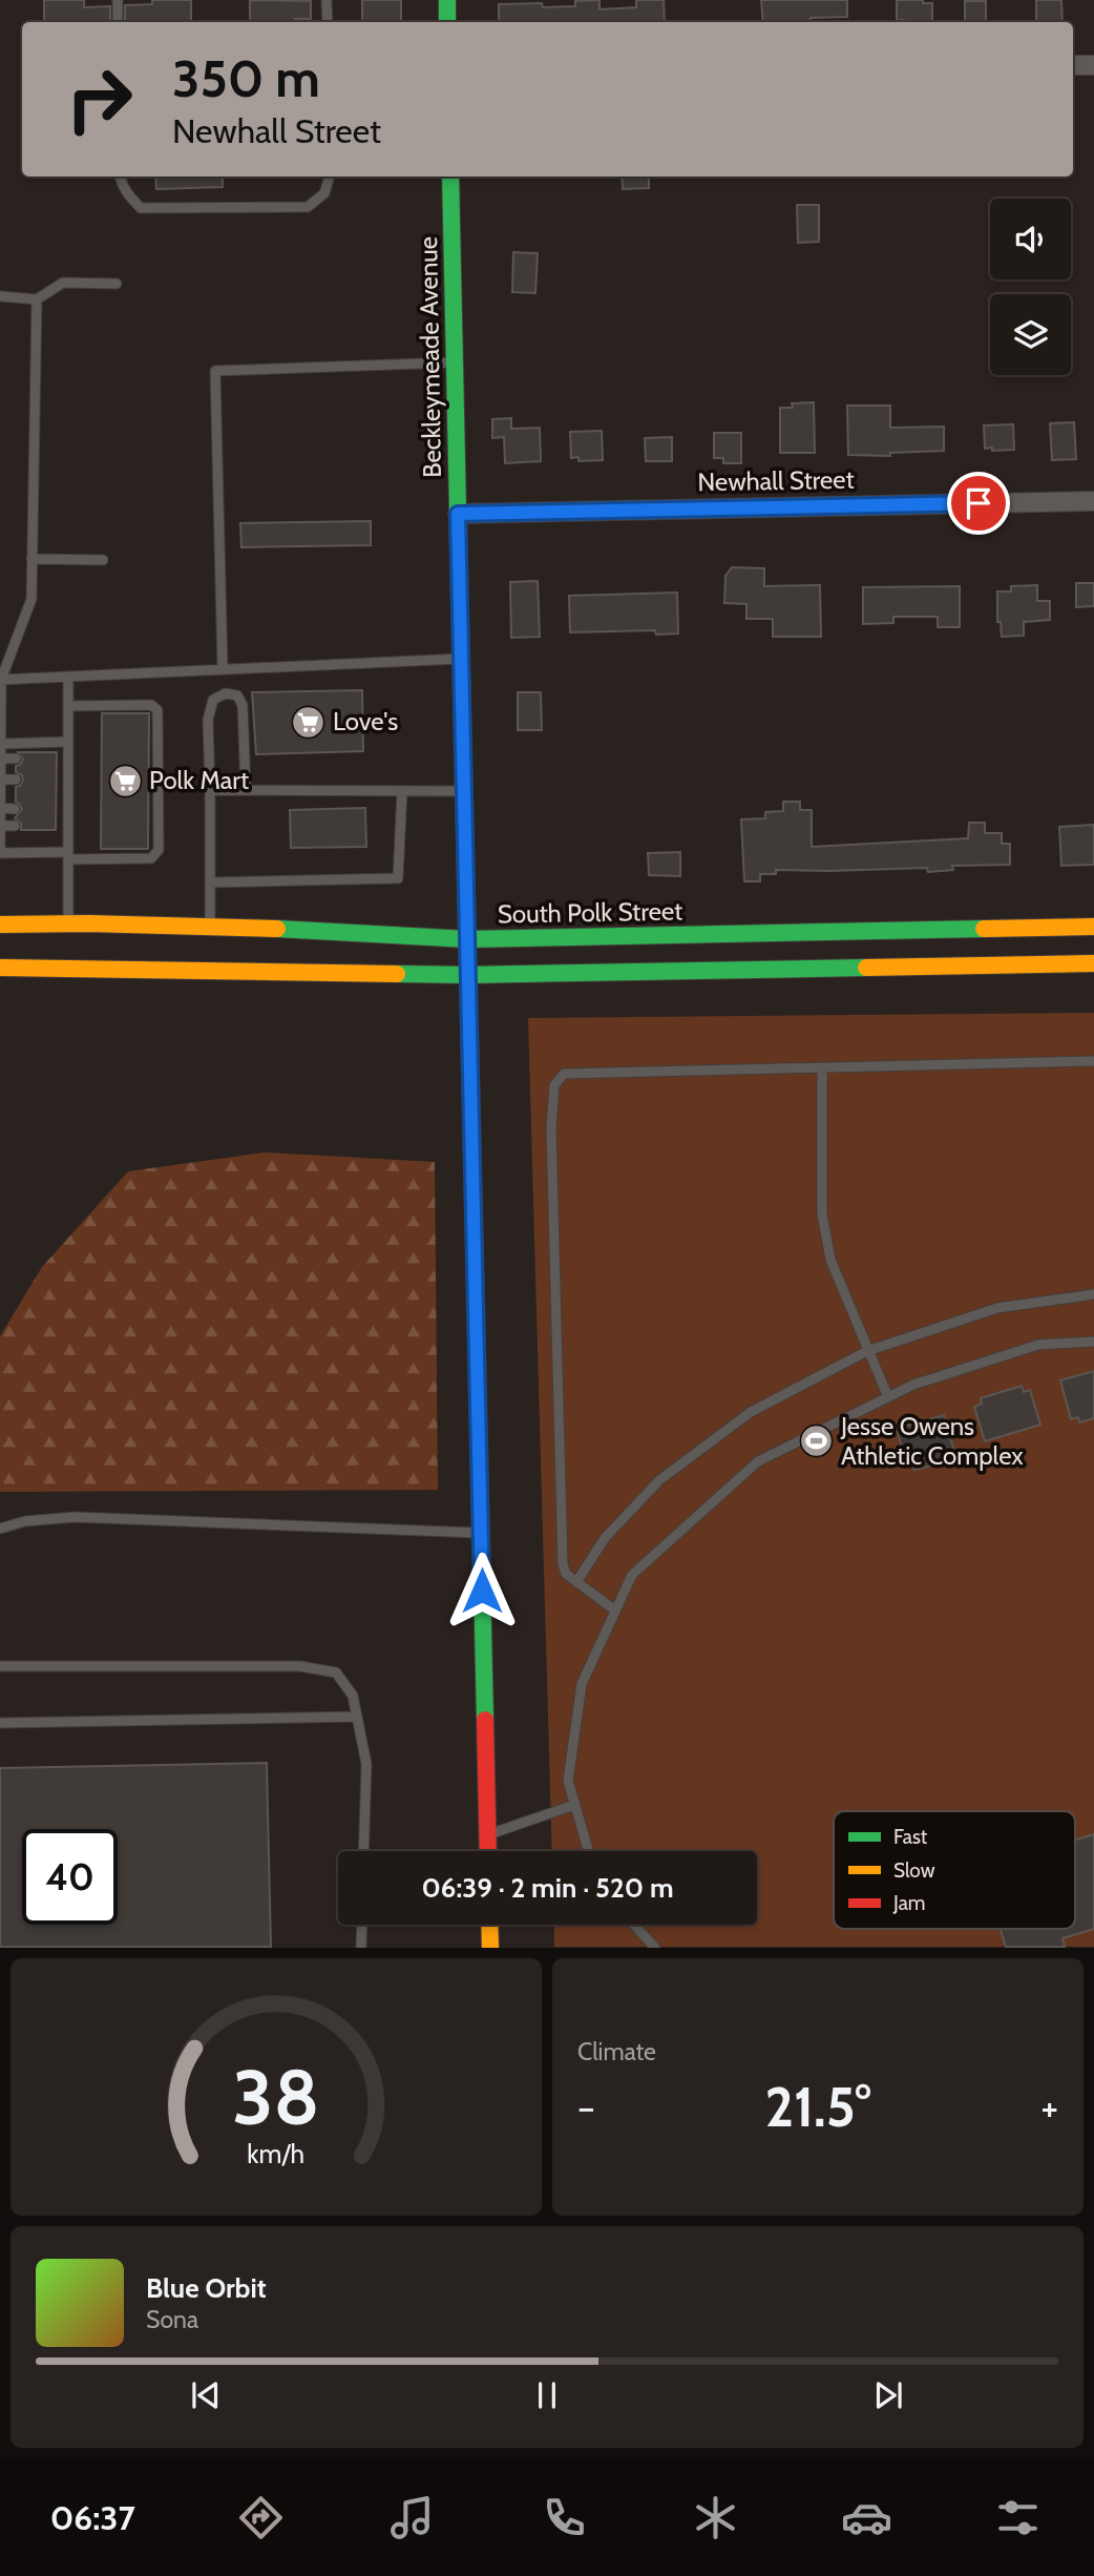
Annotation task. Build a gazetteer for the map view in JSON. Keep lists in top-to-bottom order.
{
  "streets": {
    "main road": ["Beckleymeade Avenue", "South Polk Street"],
    "street": ["Newhall Street"]
  },
  "crossings": [
    ["Beckleymeade Avenue", "Newhall Street"],
    ["Beckleymeade Avenue", "South Polk Street"]
  ],
  "places": {
    "supermarket": ["Love's", "Polk Mart"],
    "sports": ["Jesse Owens Athletic Complex"]
  },
  "legend": ["Fast", "Slow", "Jam"],
  "page": {
    "turn": ["350 m", "Newhall Street"],
    "limit": "40",
    "trip": "06:39 · 2 min · 520 m",
    "tile": "Climate",
    "heat": ["−", "21.5°", "+"],
    "song": ["Blue Orbit", "Sona"],
    "tabs": "06:37",
    "gauge": ["38", "km/h"]
  }
}
